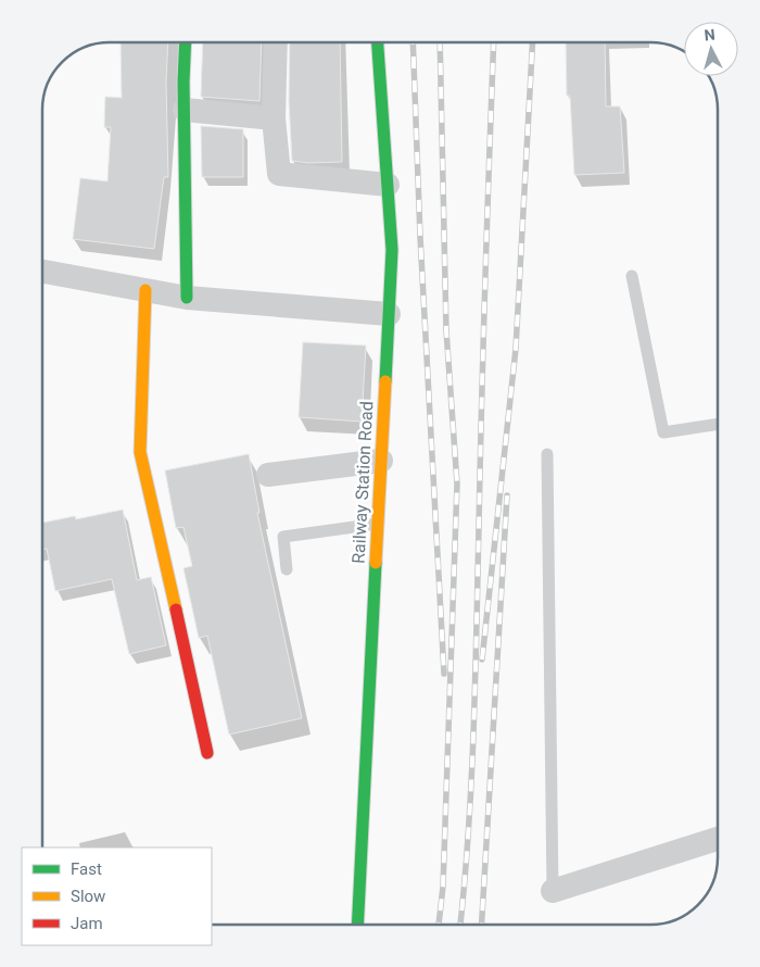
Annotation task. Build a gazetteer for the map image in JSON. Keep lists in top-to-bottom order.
{
  "streets": {
    "street": ["Railway Station Road"]
  },
  "legend": ["Fast", "Slow", "Jam"],
  "north": "top"
}
